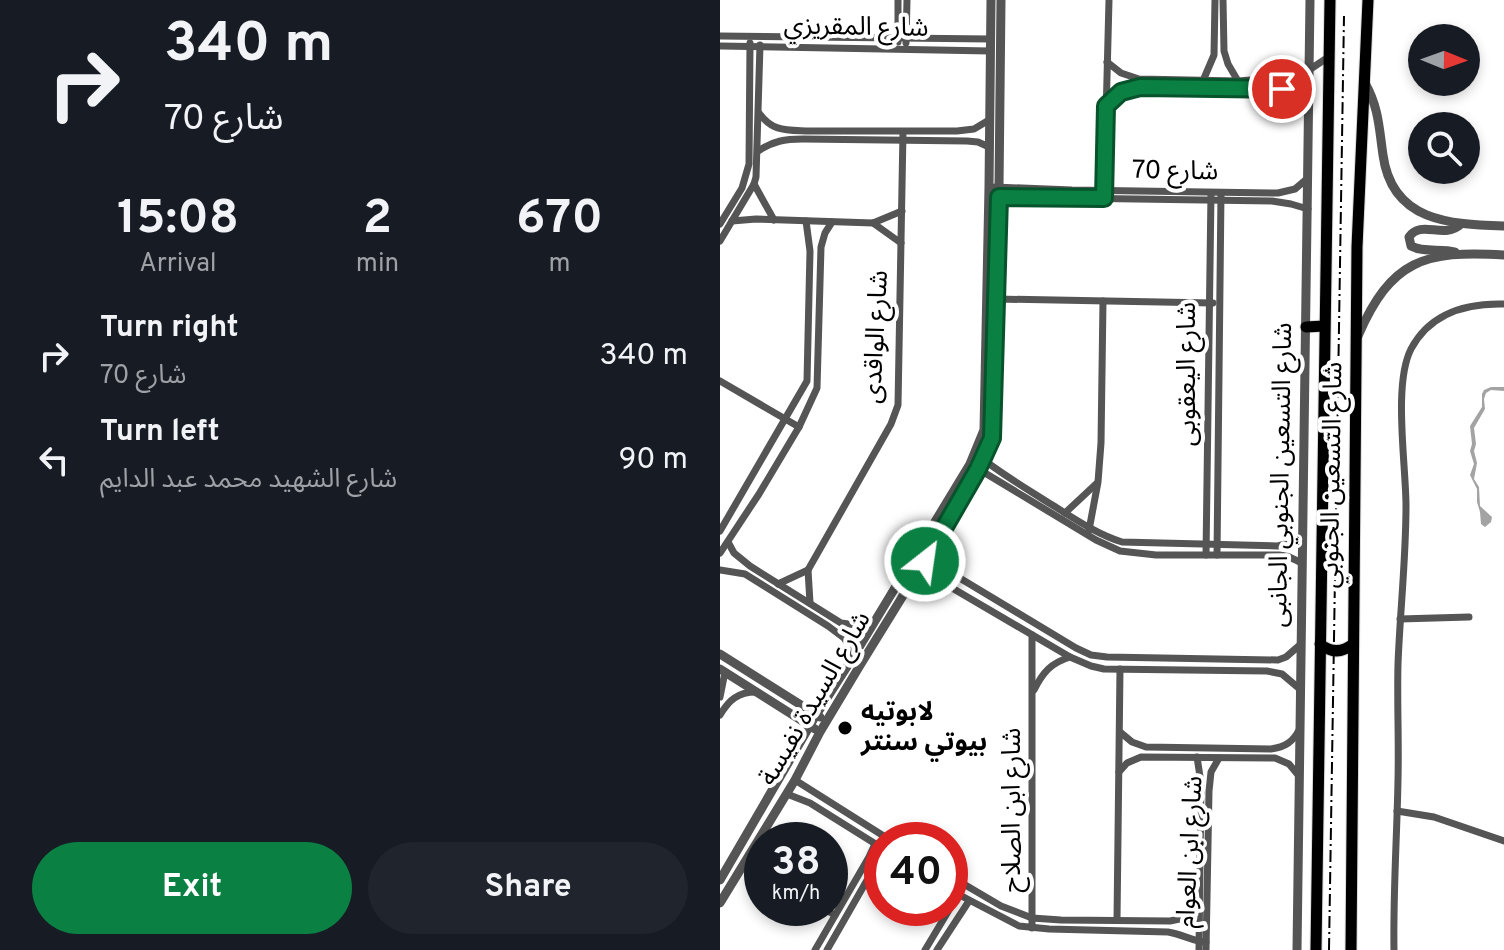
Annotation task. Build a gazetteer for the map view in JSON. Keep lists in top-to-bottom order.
{
  "streets": {
    "highway": ["شارع التسعين الجنوبي"],
    "street": [
      "شارع المقريزي",
      "شارع 70",
      "شارع الواقدى",
      "شارع اليعقوبى",
      "شارع التسعين الجنوبي الجانبى",
      "شارع السيدة نفيسة",
      "شارع ابن الصلاح",
      "شارع ابن العوام"
    ]
  },
  "crossings": [
    ["شارع المقريزي", "شارع السيدة نفيسة"],
    ["شارع 70", "شارع اليعقوبى"],
    ["شارع 70", "شارع التسعين الجنوبي الجانبى"],
    ["شارع 70", "شارع السيدة نفيسة"]
  ],
  "places": ["لابوتيه بيوتي سنتر"],
  "north": "right",
  "page": {
    "turn": ["340 m", "شارع 70"],
    "eta": [
      "15:08",
      "Arrival",
      "2",
      "min",
      "670",
      "m"
    ],
    "list": [
      {
        "name": "Turn right",
        "note": "شارع 70",
        "value": "340 m"
      },
      {
        "name": "Turn left",
        "note": "شارع الشهيد محمد عبد الدايم",
        "value": "90 m"
      }
    ],
    "speed": "38 km/h",
    "limit": "40",
    "buttons": ["Exit", "Share"]
  }
}
